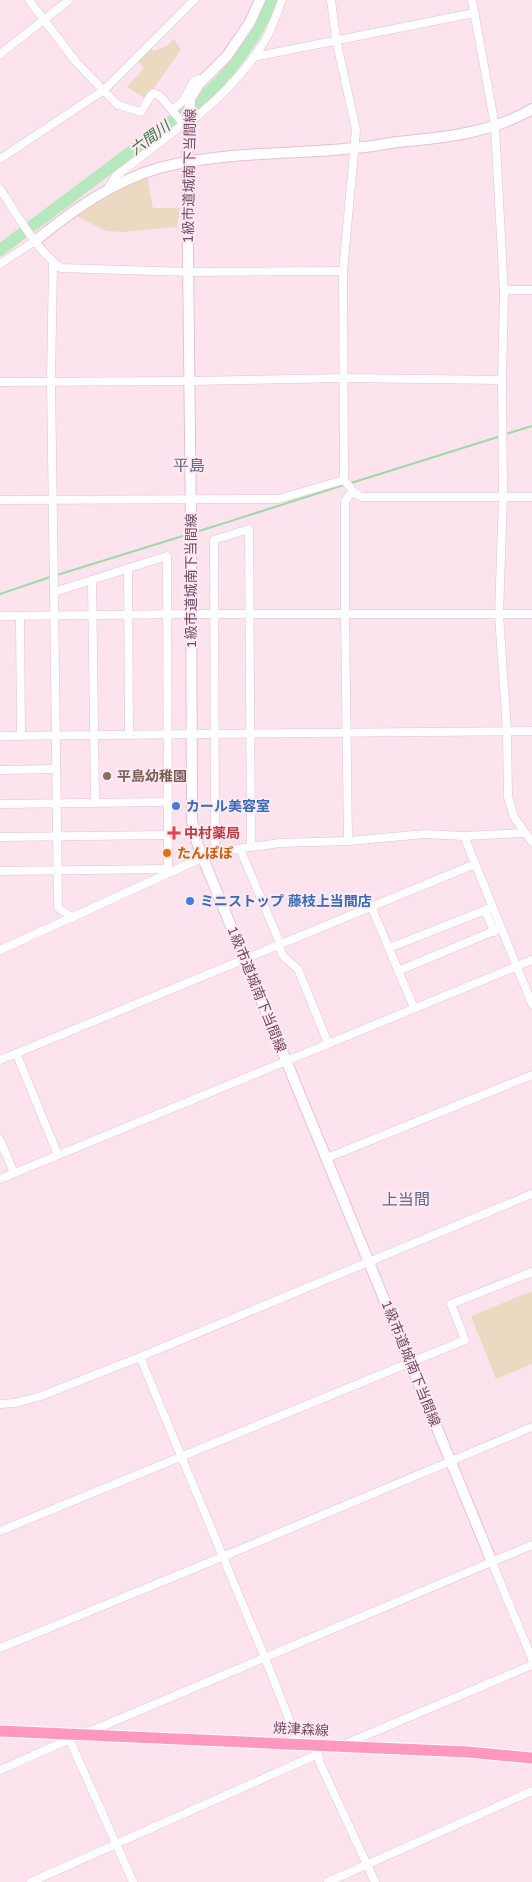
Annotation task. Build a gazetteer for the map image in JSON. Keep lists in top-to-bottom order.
{
  "streets": {
    "main road": ["焼津森線"],
    "street": ["1級市道城南下当間線"]
  },
  "districts": ["平島", "上当間"],
  "water": ["六間川"],
  "places": {
    "other": [
      "平島幼稚園",
      "カール美容室",
      "たんぽぽ",
      "ミニストップ 藤枝上当間店"
    ],
    "health": ["中村薬局"]
  }
}
